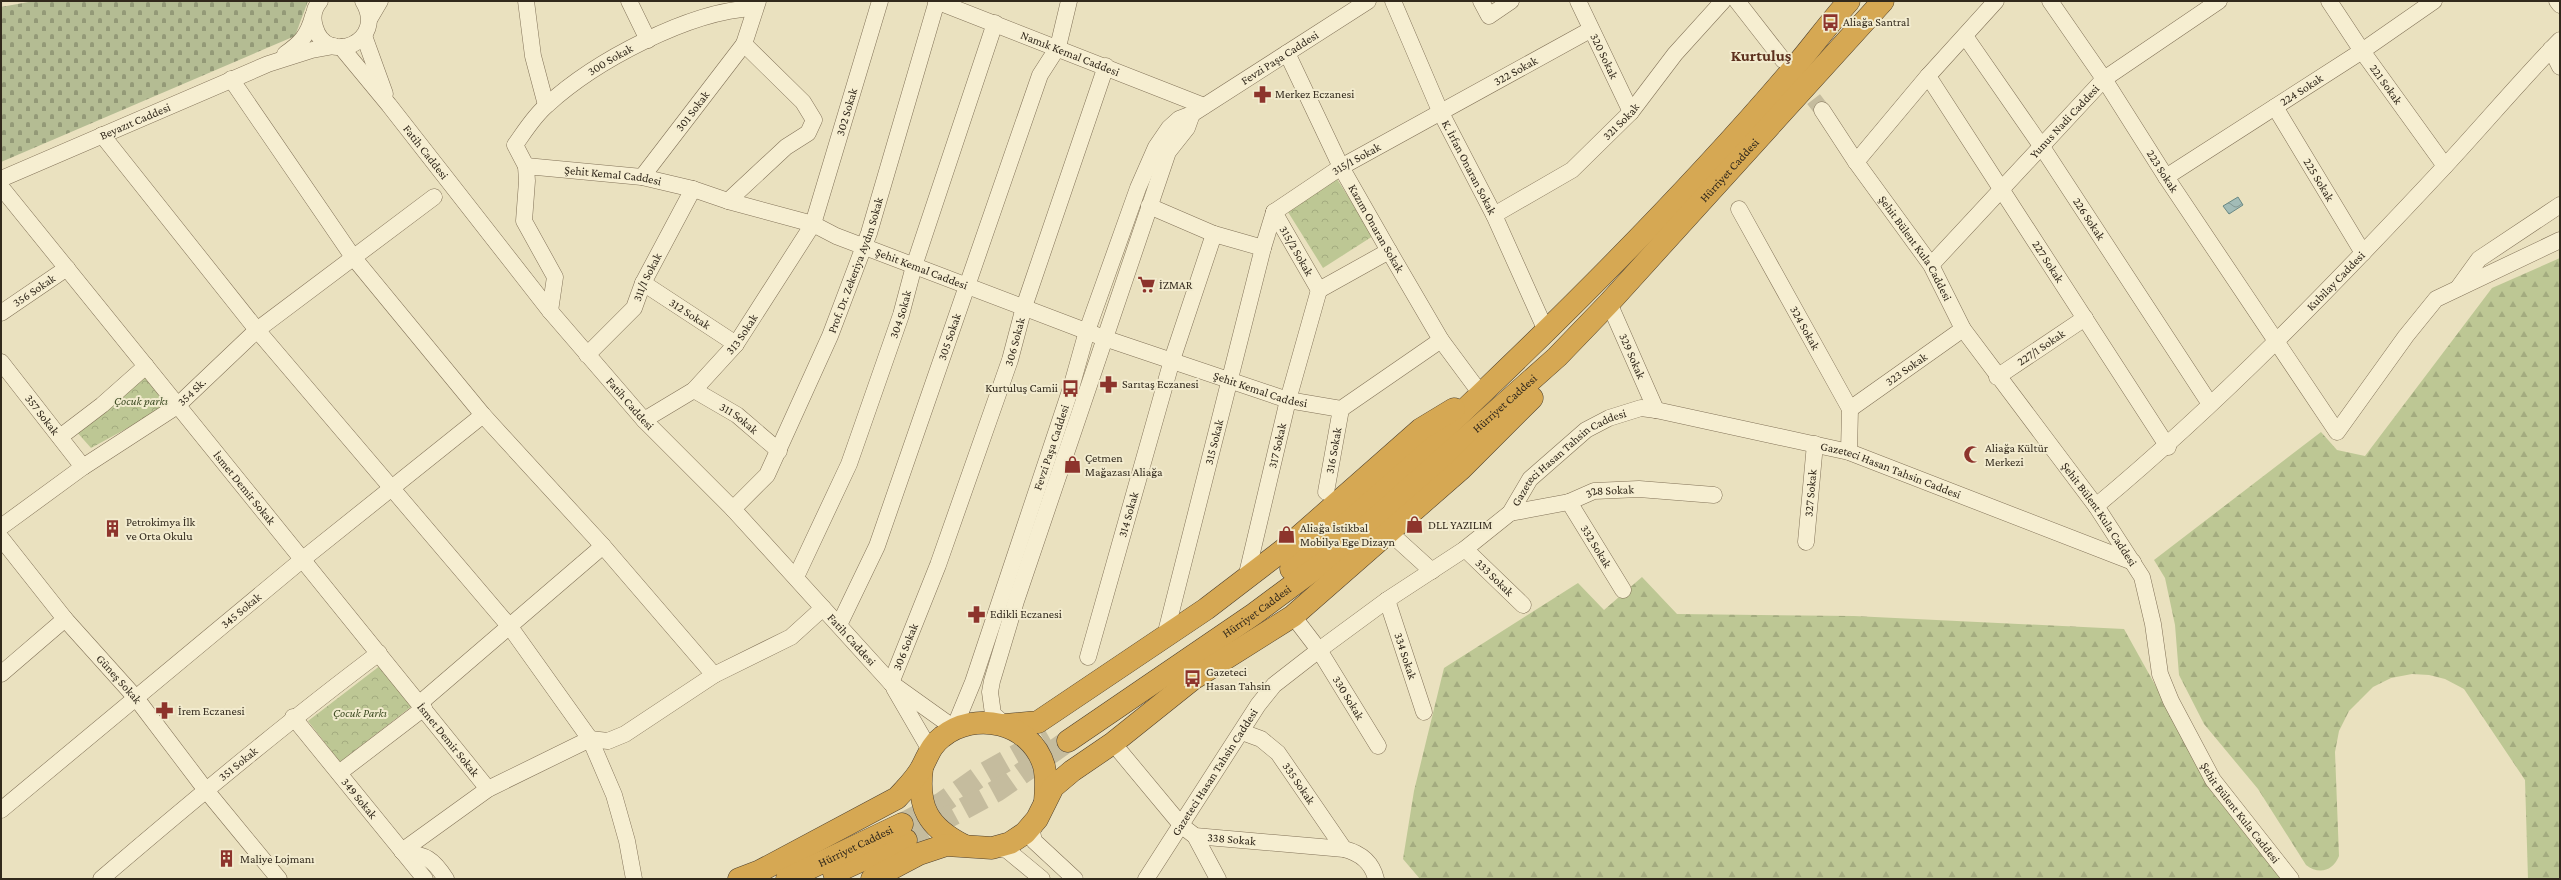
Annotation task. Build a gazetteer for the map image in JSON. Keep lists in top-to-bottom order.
{
  "streets": {
    "highway": ["Hürriyet Caddesi"],
    "street": [
      "Namık Kemal Caddesi",
      "320 Sokak",
      "Fevzi Paşa Caddesi",
      "300 Sokak",
      "322 Sokak",
      "221 Sokak",
      "224 Sokak",
      "301 Sokak",
      "302 Sokak",
      "Beyazıt Caddesi",
      "321 Sokak",
      "Yunus Nadi Caddesi",
      "Fatih Caddesi",
      "315/1 Sokak",
      "K. İrfan Onaran Sokak",
      "223 Sokak",
      "Şehit Kemal Caddesi",
      "225 Sokak",
      "226 Sokak",
      "Kazım Onaran Sokak",
      "Şehit Bülent Kula Caddesi",
      "315/2 Sokak",
      "227 Sokak",
      "Prof. Dr. Zekeriya Aydın Sokak",
      "311/1 Sokak",
      "Kubilay Caddesi",
      "356 Sokak",
      "312 Sokak",
      "304 Sokak",
      "324 Sokak",
      "313 Sokak",
      "305 Sokak",
      "306 Sokak",
      "227/1 Sokak",
      "329 Sokak",
      "323 Sokak",
      "354 Sk.",
      "357 Sokak",
      "311 Sokak",
      "315 Sokak",
      "317 Sokak",
      "316 Sokak",
      "Gazeteci Hasan Tahsin Caddesi",
      "İsmet Demir Sokak",
      "328 Sokak",
      "327 Sokak",
      "314 Sokak",
      "332 Sokak",
      "333 Sokak",
      "345 Sokak",
      "334 Sokak",
      "Güneş Sokak",
      "330 Sokak",
      "351 Sokak",
      "335 Sokak",
      "349 Sokak",
      "338 Sokak"
    ]
  },
  "crossings": [
    ["Namık Kemal Caddesi", "Fevzi Paşa Caddesi"],
    ["Namık Kemal Caddesi", "Prof. Dr. Zekeriya Aydın Sokak"],
    ["Namık Kemal Caddesi", "304 Sokak"],
    ["Namık Kemal Caddesi", "305 Sokak"],
    ["Namık Kemal Caddesi", "306 Sokak"],
    ["320 Sokak", "322 Sokak"],
    ["320 Sokak", "321 Sokak"],
    ["Fevzi Paşa Caddesi", "Fatih Caddesi"],
    ["Fevzi Paşa Caddesi", "Şehit Kemal Caddesi"],
    ["Fevzi Paşa Caddesi", "Kazım Onaran Sokak"],
    ["300 Sokak", "Şehit Kemal Caddesi"],
    ["322 Sokak", "315/1 Sokak"],
    ["322 Sokak", "K. İrfan Onaran Sokak"],
    ["221 Sokak", "224 Sokak"],
    ["221 Sokak", "Kubilay Caddesi"],
    ["224 Sokak", "223 Sokak"],
    ["224 Sokak", "225 Sokak"],
    ["301 Sokak", "Şehit Kemal Caddesi"],
    ["302 Sokak", "Şehit Kemal Caddesi"],
    ["302 Sokak", "313 Sokak"],
    ["321 Sokak", "K. İrfan Onaran Sokak"],
    ["Yunus Nadi Caddesi", "223 Sokak"],
    ["Yunus Nadi Caddesi", "226 Sokak"],
    ["Yunus Nadi Caddesi", "Şehit Bülent Kula Caddesi"],
    ["Yunus Nadi Caddesi", "227 Sokak"],
    ["Fatih Caddesi", "Prof. Dr. Zekeriya Aydın Sokak"],
    ["Fatih Caddesi", "311/1 Sokak"],
    ["Fatih Caddesi", "304 Sokak"],
    ["Fatih Caddesi", "313 Sokak"],
    ["Fatih Caddesi", "305 Sokak"],
    ["Fatih Caddesi", "306 Sokak"],
    ["315/1 Sokak", "K. İrfan Onaran Sokak"],
    ["315/1 Sokak", "Kazım Onaran Sokak"],
    ["315/1 Sokak", "315/2 Sokak"],
    ["315/1 Sokak", "315 Sokak"],
    ["K. İrfan Onaran Sokak", "Hürriyet Caddesi"],
    ["Hürriyet Caddesi", "Kazım Onaran Sokak"],
    ["Hürriyet Caddesi", "329 Sokak"],
    ["223 Sokak", "Kubilay Caddesi"],
    ["Şehit Kemal Caddesi", "Prof. Dr. Zekeriya Aydın Sokak"],
    ["Şehit Kemal Caddesi", "311/1 Sokak"],
    ["Şehit Kemal Caddesi", "304 Sokak"],
    ["Şehit Kemal Caddesi", "313 Sokak"],
    ["Şehit Kemal Caddesi", "305 Sokak"],
    ["Şehit Kemal Caddesi", "306 Sokak"],
    ["Şehit Kemal Caddesi", "315 Sokak"],
    ["Şehit Kemal Caddesi", "317 Sokak"],
    ["Şehit Kemal Caddesi", "316 Sokak"],
    ["Şehit Kemal Caddesi", "314 Sokak"],
    ["225 Sokak", "Kubilay Caddesi"],
    ["226 Sokak", "Kubilay Caddesi"],
    ["Şehit Bülent Kula Caddesi", "Kubilay Caddesi"],
    ["Şehit Bülent Kula Caddesi", "227/1 Sokak"],
    ["Şehit Bülent Kula Caddesi", "323 Sokak"],
    ["Şehit Bülent Kula Caddesi", "Gazeteci Hasan Tahsin Caddesi"],
    ["315/2 Sokak", "315 Sokak"],
    ["315/2 Sokak", "317 Sokak"],
    ["227 Sokak", "Kubilay Caddesi"],
    ["227 Sokak", "227/1 Sokak"],
    ["Prof. Dr. Zekeriya Aydın Sokak", "311 Sokak"],
    ["311/1 Sokak", "312 Sokak"],
    ["356 Sokak", "İsmet Demir Sokak"],
    ["312 Sokak", "313 Sokak"],
    ["324 Sokak", "323 Sokak"],
    ["313 Sokak", "311 Sokak"],
    ["329 Sokak", "Gazeteci Hasan Tahsin Caddesi"],
    ["354 Sk.", "357 Sokak"],
    ["354 Sk.", "İsmet Demir Sokak"],
    ["Gazeteci Hasan Tahsin Caddesi", "328 Sokak"],
    ["Gazeteci Hasan Tahsin Caddesi", "327 Sokak"],
    ["Gazeteci Hasan Tahsin Caddesi", "333 Sokak"],
    ["Gazeteci Hasan Tahsin Caddesi", "334 Sokak"],
    ["Gazeteci Hasan Tahsin Caddesi", "330 Sokak"],
    ["Gazeteci Hasan Tahsin Caddesi", "335 Sokak"],
    ["Gazeteci Hasan Tahsin Caddesi", "338 Sokak"],
    ["İsmet Demir Sokak", "345 Sokak"],
    ["İsmet Demir Sokak", "351 Sokak"],
    ["328 Sokak", "332 Sokak"],
    ["345 Sokak", "Güneş Sokak"],
    ["Güneş Sokak", "351 Sokak"],
    ["351 Sokak", "349 Sokak"],
    ["335 Sokak", "338 Sokak"]
  ],
  "districts": ["Kurtuluş"],
  "parks": ["Çocuk parkı", "Çocuk Parkı"],
  "places": {
    "bus stop": ["Aliağa Santral", "Kurtuluş Camii", "Gazeteci Hasan Tahsin"],
    "pharmacy": [
      "Merkez Eczanesi",
      "Sarıtaş Eczanesi",
      "Edikli Eczanesi",
      "İrem Eczanesi"
    ],
    "supermarket": ["İZMAR"],
    "mosque": ["Aliağa Kültür Merkezi"],
    "shop": ["Çetmen Mağazası Aliağa", "DLL YAZILIM", "Aliağa İstikbal Mobilya Ege Dizayn"],
    "building": ["Petrokimya İlk ve Orta Okulu", "Maliye Lojmanı"]
  }
}
